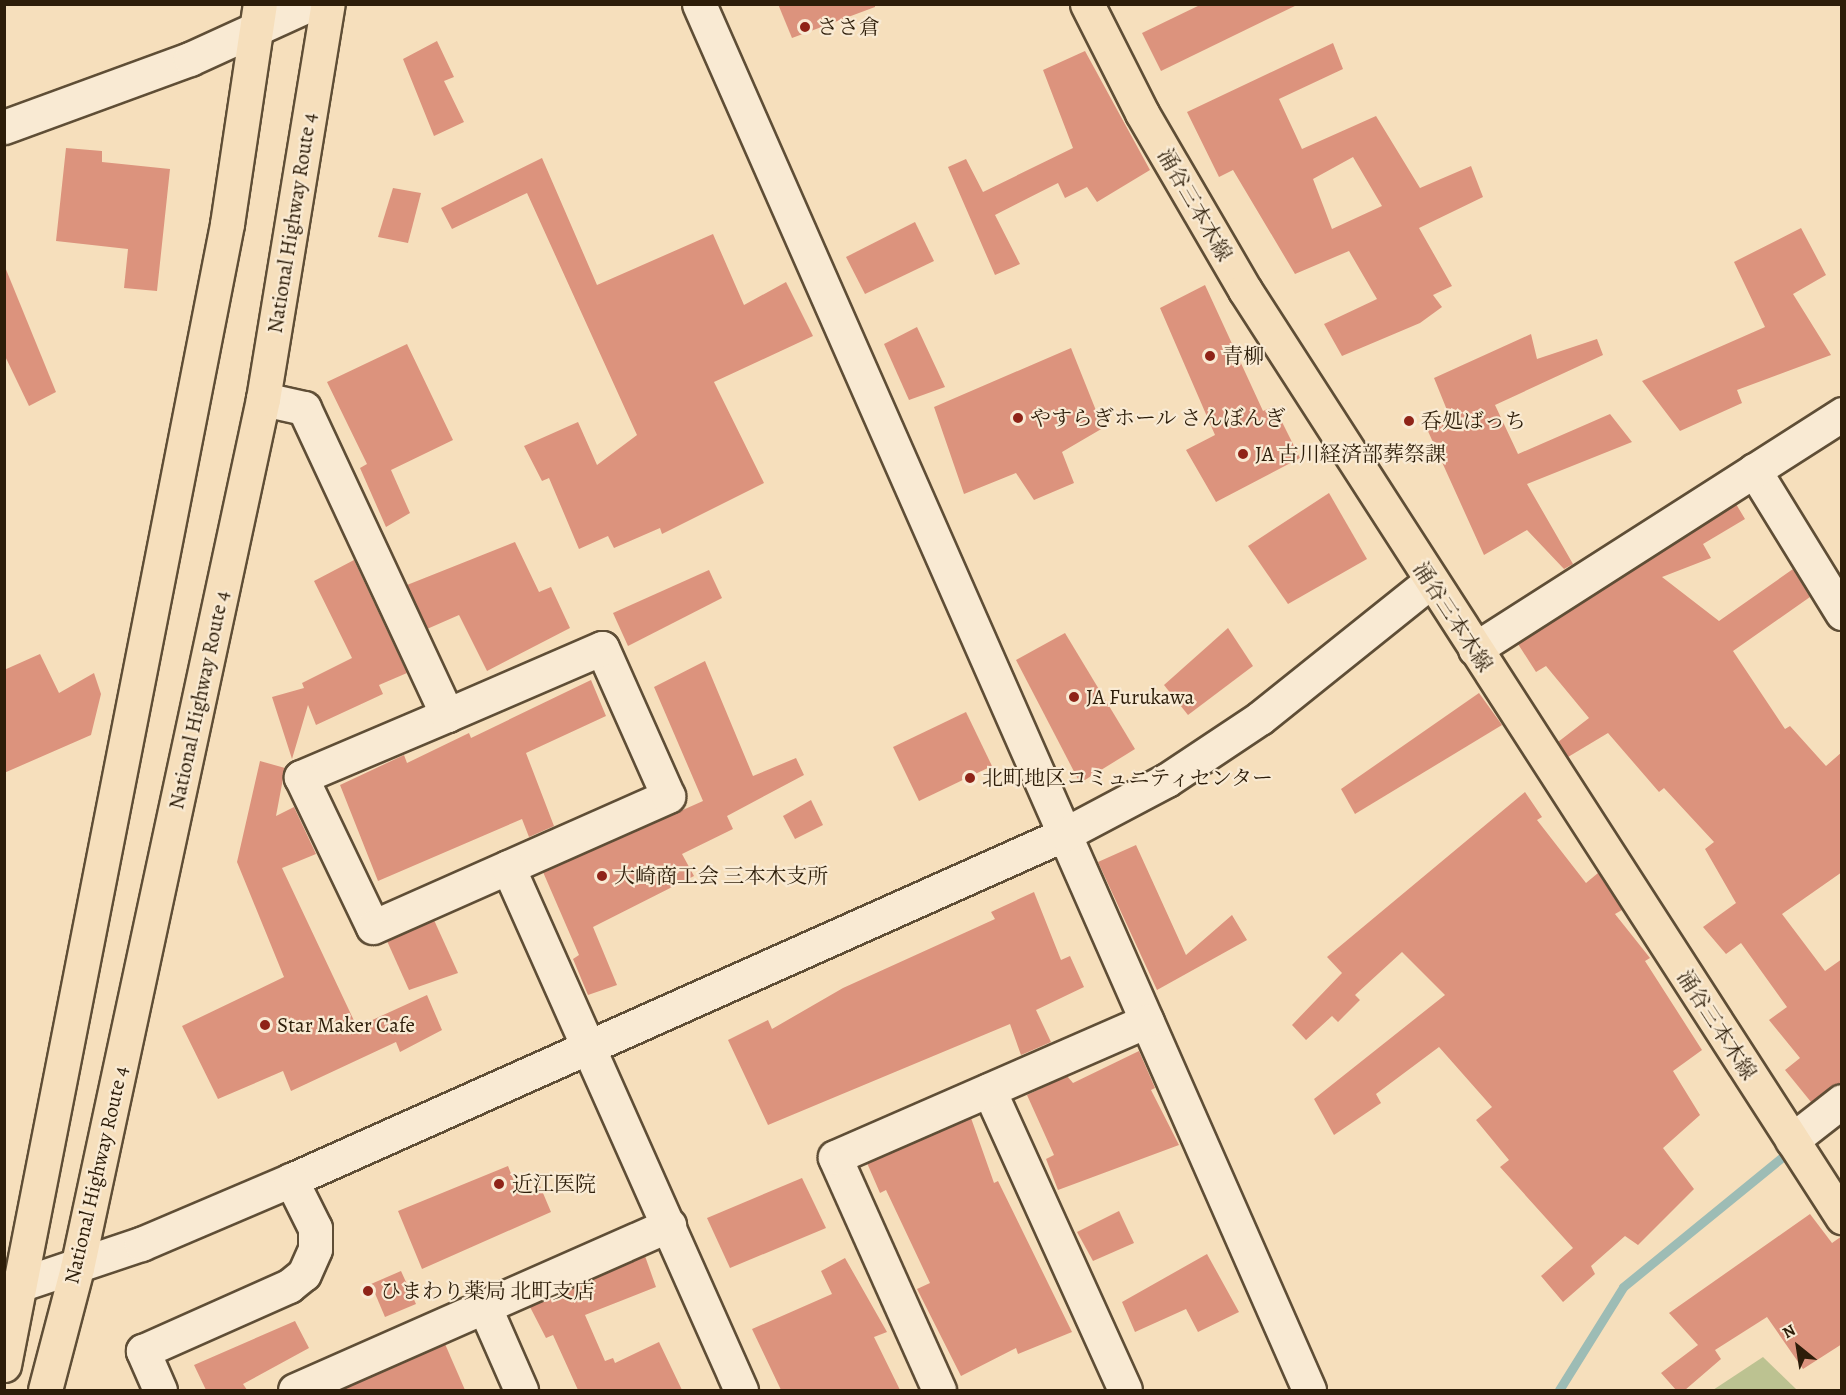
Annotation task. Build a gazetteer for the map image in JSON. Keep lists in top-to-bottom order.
{
  "streets": {
    "main road": ["涌谷三本木線", "National Highway Route 4"]
  },
  "places": [
    "ささ倉",
    "青柳",
    "やすらぎホール さんぼんぎ",
    "呑処ばっち",
    "JA 古川経済部葬祭課",
    "JA Furukawa",
    "北町地区コミュニティセンター",
    "大崎商工会 三本木支所",
    "Star Maker Cafe",
    "近江医院",
    "ひまわり薬局 北町支店"
  ],
  "north": "top left"
}
